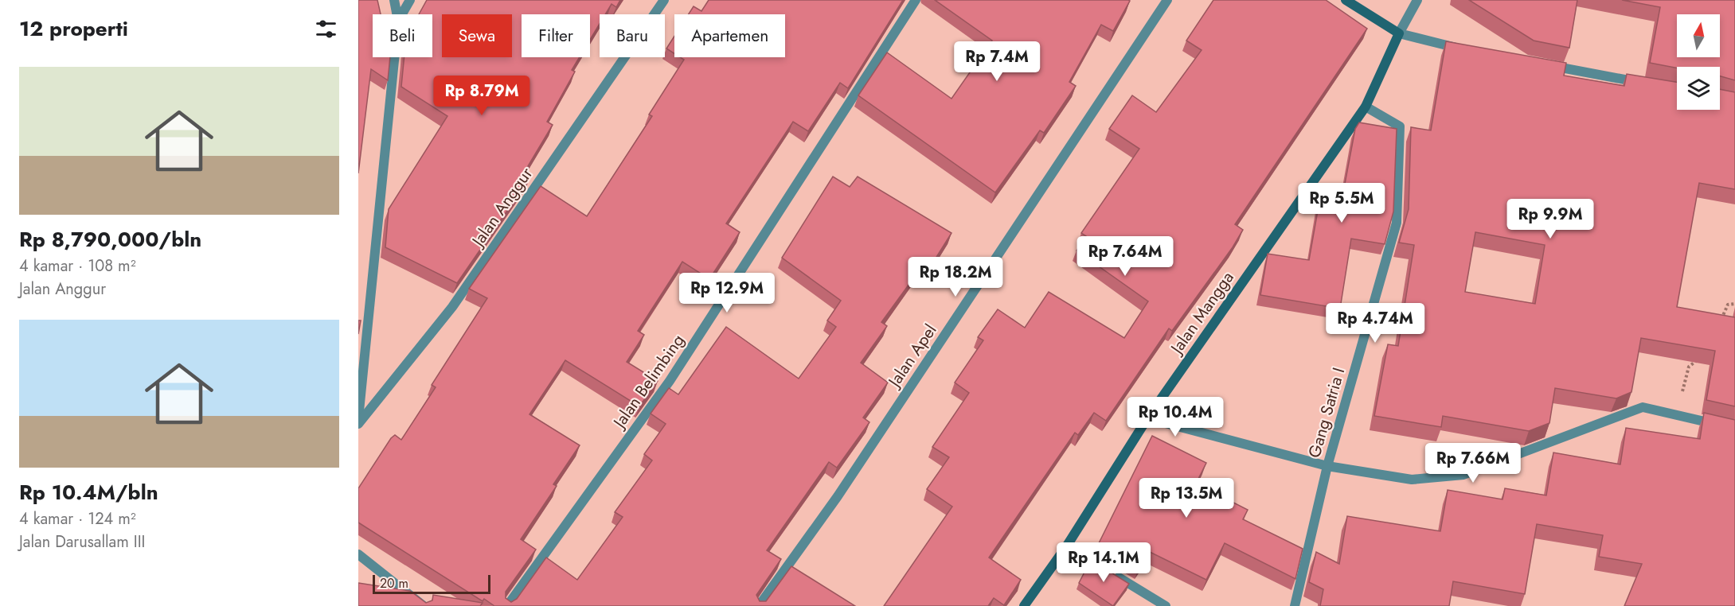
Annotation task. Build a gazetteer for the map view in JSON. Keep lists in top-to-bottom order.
{
  "streets": {
    "street": [
      "Jalan Anggur",
      "Jalan Mangga",
      "Jalan Apel",
      "Jalan Belimbing",
      "Gang Satria I"
    ]
  },
  "crossings": [
    ["Jalan Mangga", "Gang Satria I"]
  ],
  "scale_bar": "20 m",
  "north": "top",
  "page": {
    "heading": "12 properti",
    "chip": [
      "Beli",
      "Sewa",
      "Filter",
      "Baru",
      "Apartemen"
    ],
    "price": [
      "Rp 7.4M",
      "Rp 8.79M",
      "Rp 5.5M",
      "Rp 9.9M",
      "Rp 7.64M",
      "Rp 18.2M",
      "Rp 12.9M",
      "Rp 4.74M",
      "Rp 10.4M",
      "Rp 7.66M",
      "Rp 13.5M",
      "Rp 14.1M"
    ],
    "list": [
      {
        "name": "Rp 8,790,000/bln",
        "note": "4 kamar · 108 m² · Jalan Anggur"
      },
      {
        "name": "Rp 10.4M/bln",
        "note": "4 kamar · 124 m² · Jalan Darusallam III"
      }
    ],
    "scale": "20 m"
  }
}
